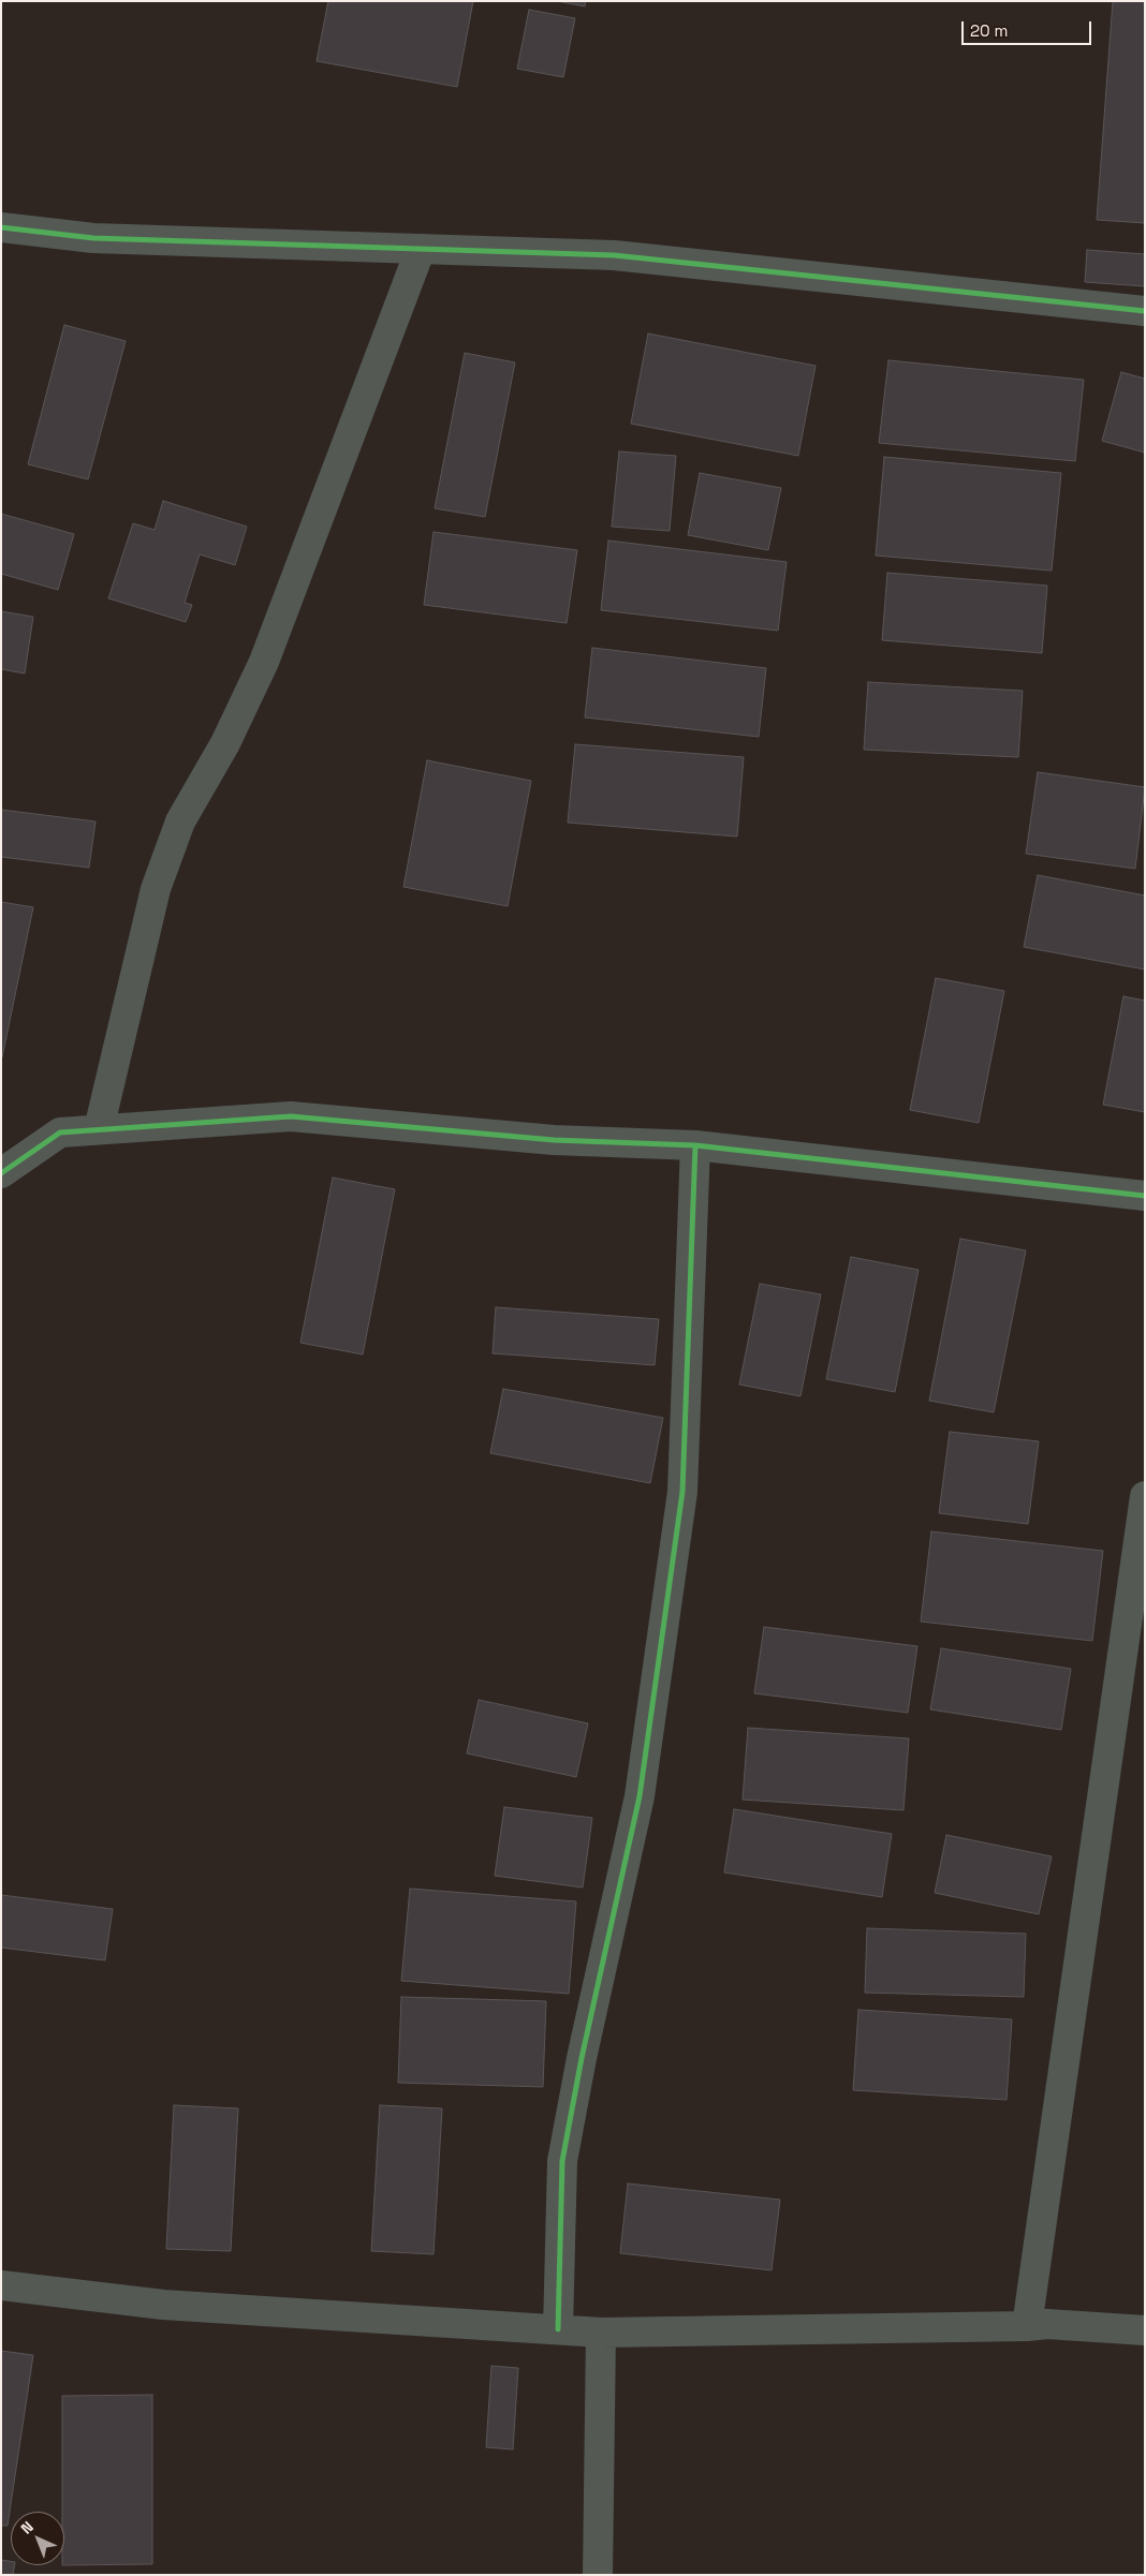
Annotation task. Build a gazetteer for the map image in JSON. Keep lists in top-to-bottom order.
{
  "scale_bar": "20 m",
  "north": "top left"
}
